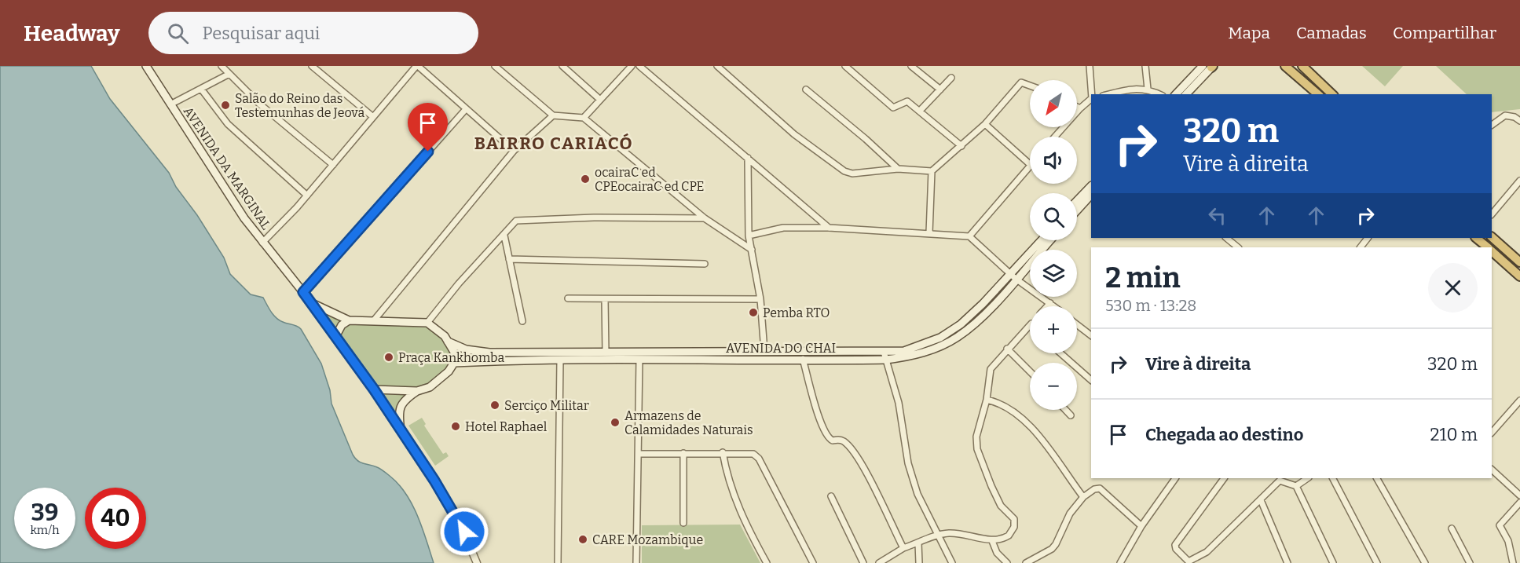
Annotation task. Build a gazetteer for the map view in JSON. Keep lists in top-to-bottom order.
{
  "streets": {
    "main road": ["AVENIDA DA MARGINAL", "AVENIDA DO CHAI"]
  },
  "districts": ["BAIRRO CARIACÓ"],
  "places": [
    "Salão do Reino das Testemunhas de Jeová",
    "ocairaC ed CPEocairaC ed CPE",
    "Pemba RTO",
    "Praça Kankhomba",
    "Serciço Militar",
    "Armazens de Calamidades Naturais",
    "Hotel Raphael",
    "CARE Mozambique"
  ],
  "north": "bottom left",
  "page": {
    "header": "Headway",
    "search": "Pesquisar aqui",
    "nav": ["Mapa", "Camadas", "Compartilhar"],
    "map_buttons": ["+", "−"],
    "turn": ["320 m", "Vire à direita"],
    "heading": ["2 min", "530 m · 13:28"],
    "list": [
      {
        "name": "Vire à direita",
        "value": "320 m"
      },
      {
        "name": "Chegada ao destino",
        "value": "210 m"
      }
    ],
    "speed": "39 km/h",
    "limit": "40"
  }
}
